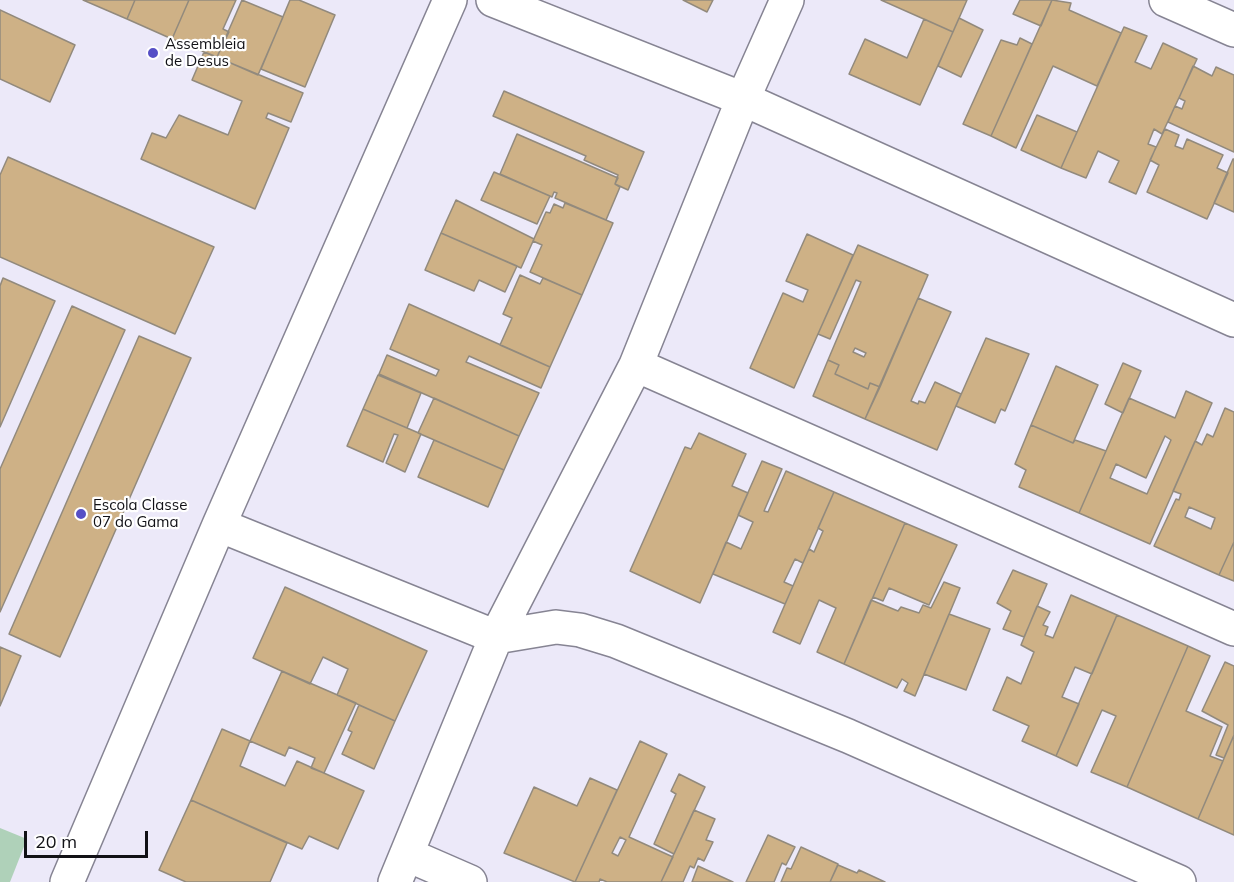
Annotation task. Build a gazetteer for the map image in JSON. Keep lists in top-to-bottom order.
{
  "places": ["Assembleia de Desus", "Escola Classe 07 do Gama"],
  "scale_bar": "20 m"
}
